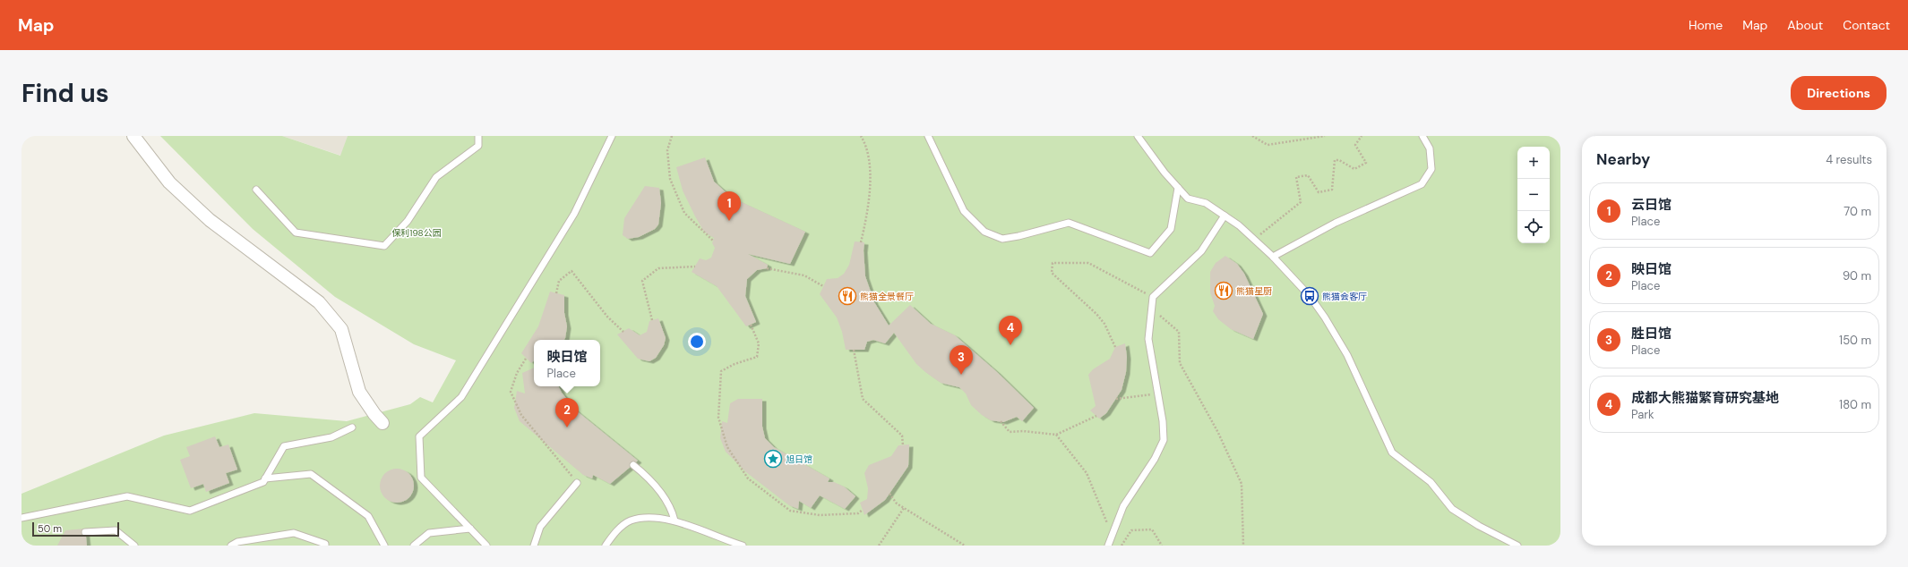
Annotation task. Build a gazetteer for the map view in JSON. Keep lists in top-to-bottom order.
{
  "parks": ["保利198公园"],
  "places": {
    "restaurant": ["熊猫星厨", "熊猫全景餐厅"],
    "bus stop": ["熊猫会客厅"],
    "place": ["旭日馆"]
  },
  "scale_bar": "50 m",
  "page": {
    "header": "Map",
    "nav": [
      "Home",
      "Map",
      "About",
      "Contact"
    ],
    "buttons": "Directions",
    "title": "Find us",
    "heading": ["Nearby", "4 results"],
    "map_buttons": ["+", "−"],
    "list": [
      {
        "mark": "1",
        "name": "云日馆",
        "note": "Place",
        "value": "70 m"
      },
      {
        "mark": "2",
        "name": "映日馆",
        "note": "Place",
        "value": "90 m"
      },
      {
        "mark": "3",
        "name": "胜日馆",
        "note": "Place",
        "value": "150 m"
      },
      {
        "mark": "4",
        "name": "成都大熊猫繁育研究基地",
        "note": "Park",
        "value": "180 m"
      }
    ],
    "pins": [
      "1",
      "4",
      "3",
      "2"
    ],
    "popup": ["映日馆", "Place"],
    "scale": "50 m"
  }
}
